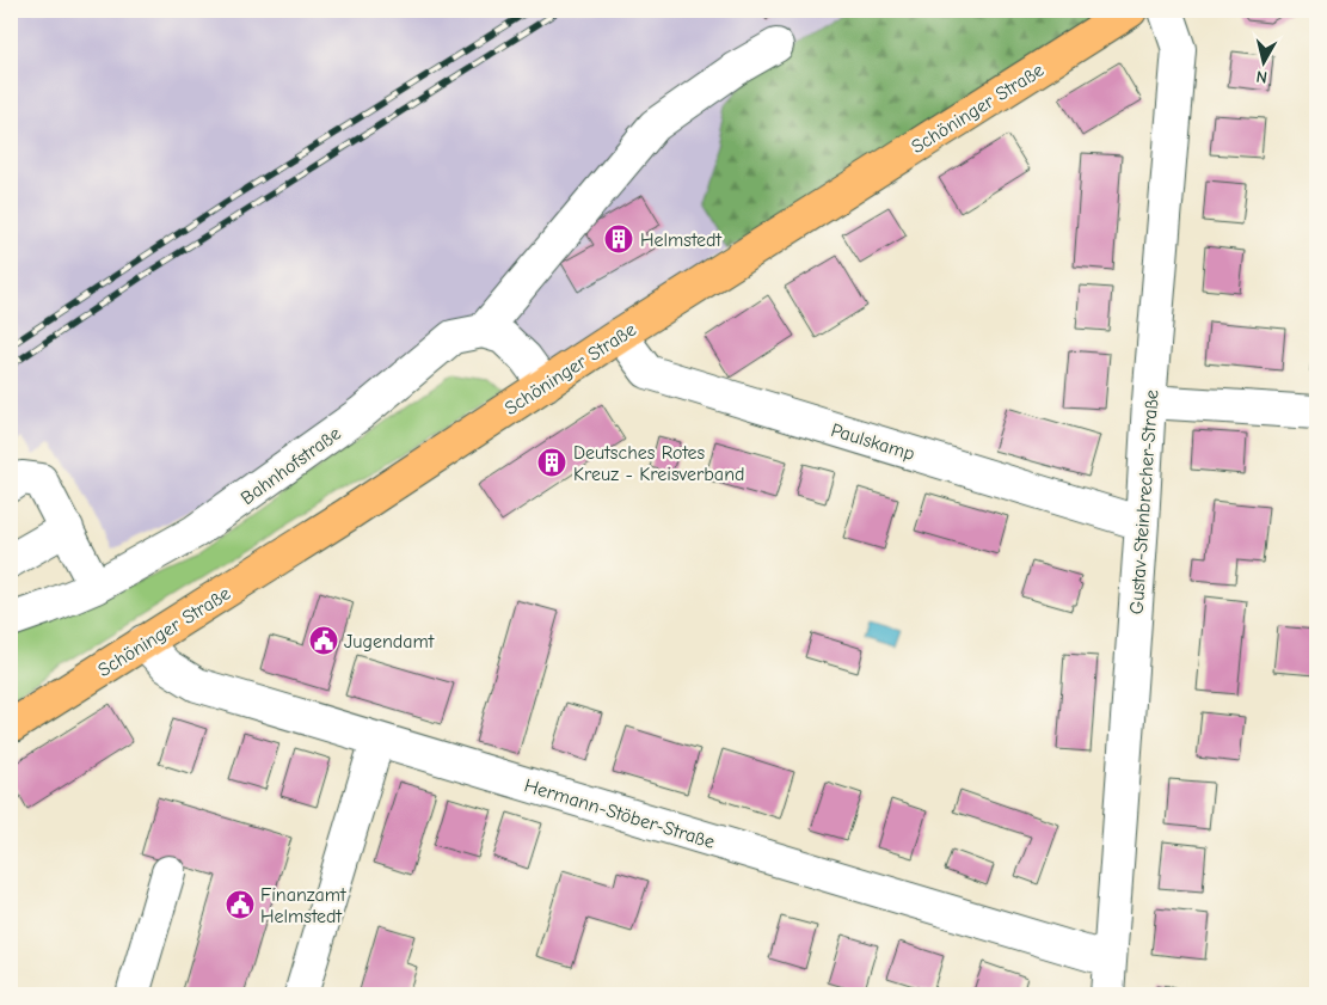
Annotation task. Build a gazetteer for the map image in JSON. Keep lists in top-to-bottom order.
{
  "streets": {
    "main road": ["Schöninger Straße"],
    "street": [
      "Paulskamp",
      "Bahnhofstraße",
      "Gustav-Steinbrecher-Straße",
      "Hermann-Stöber-Straße"
    ]
  },
  "crossings": [
    ["Schöninger Straße", "Paulskamp"],
    ["Schöninger Straße", "Hermann-Stöber-Straße"],
    ["Paulskamp", "Gustav-Steinbrecher-Straße"],
    ["Gustav-Steinbrecher-Straße", "Hermann-Stöber-Straße"]
  ],
  "places": {
    "building": ["Helmstedt", "Deutsches Rotes Kreuz - Kreisverband"],
    "public building": ["Jugendamt", "Finanzamt Helmstedt"]
  },
  "north": "bottom"
}
